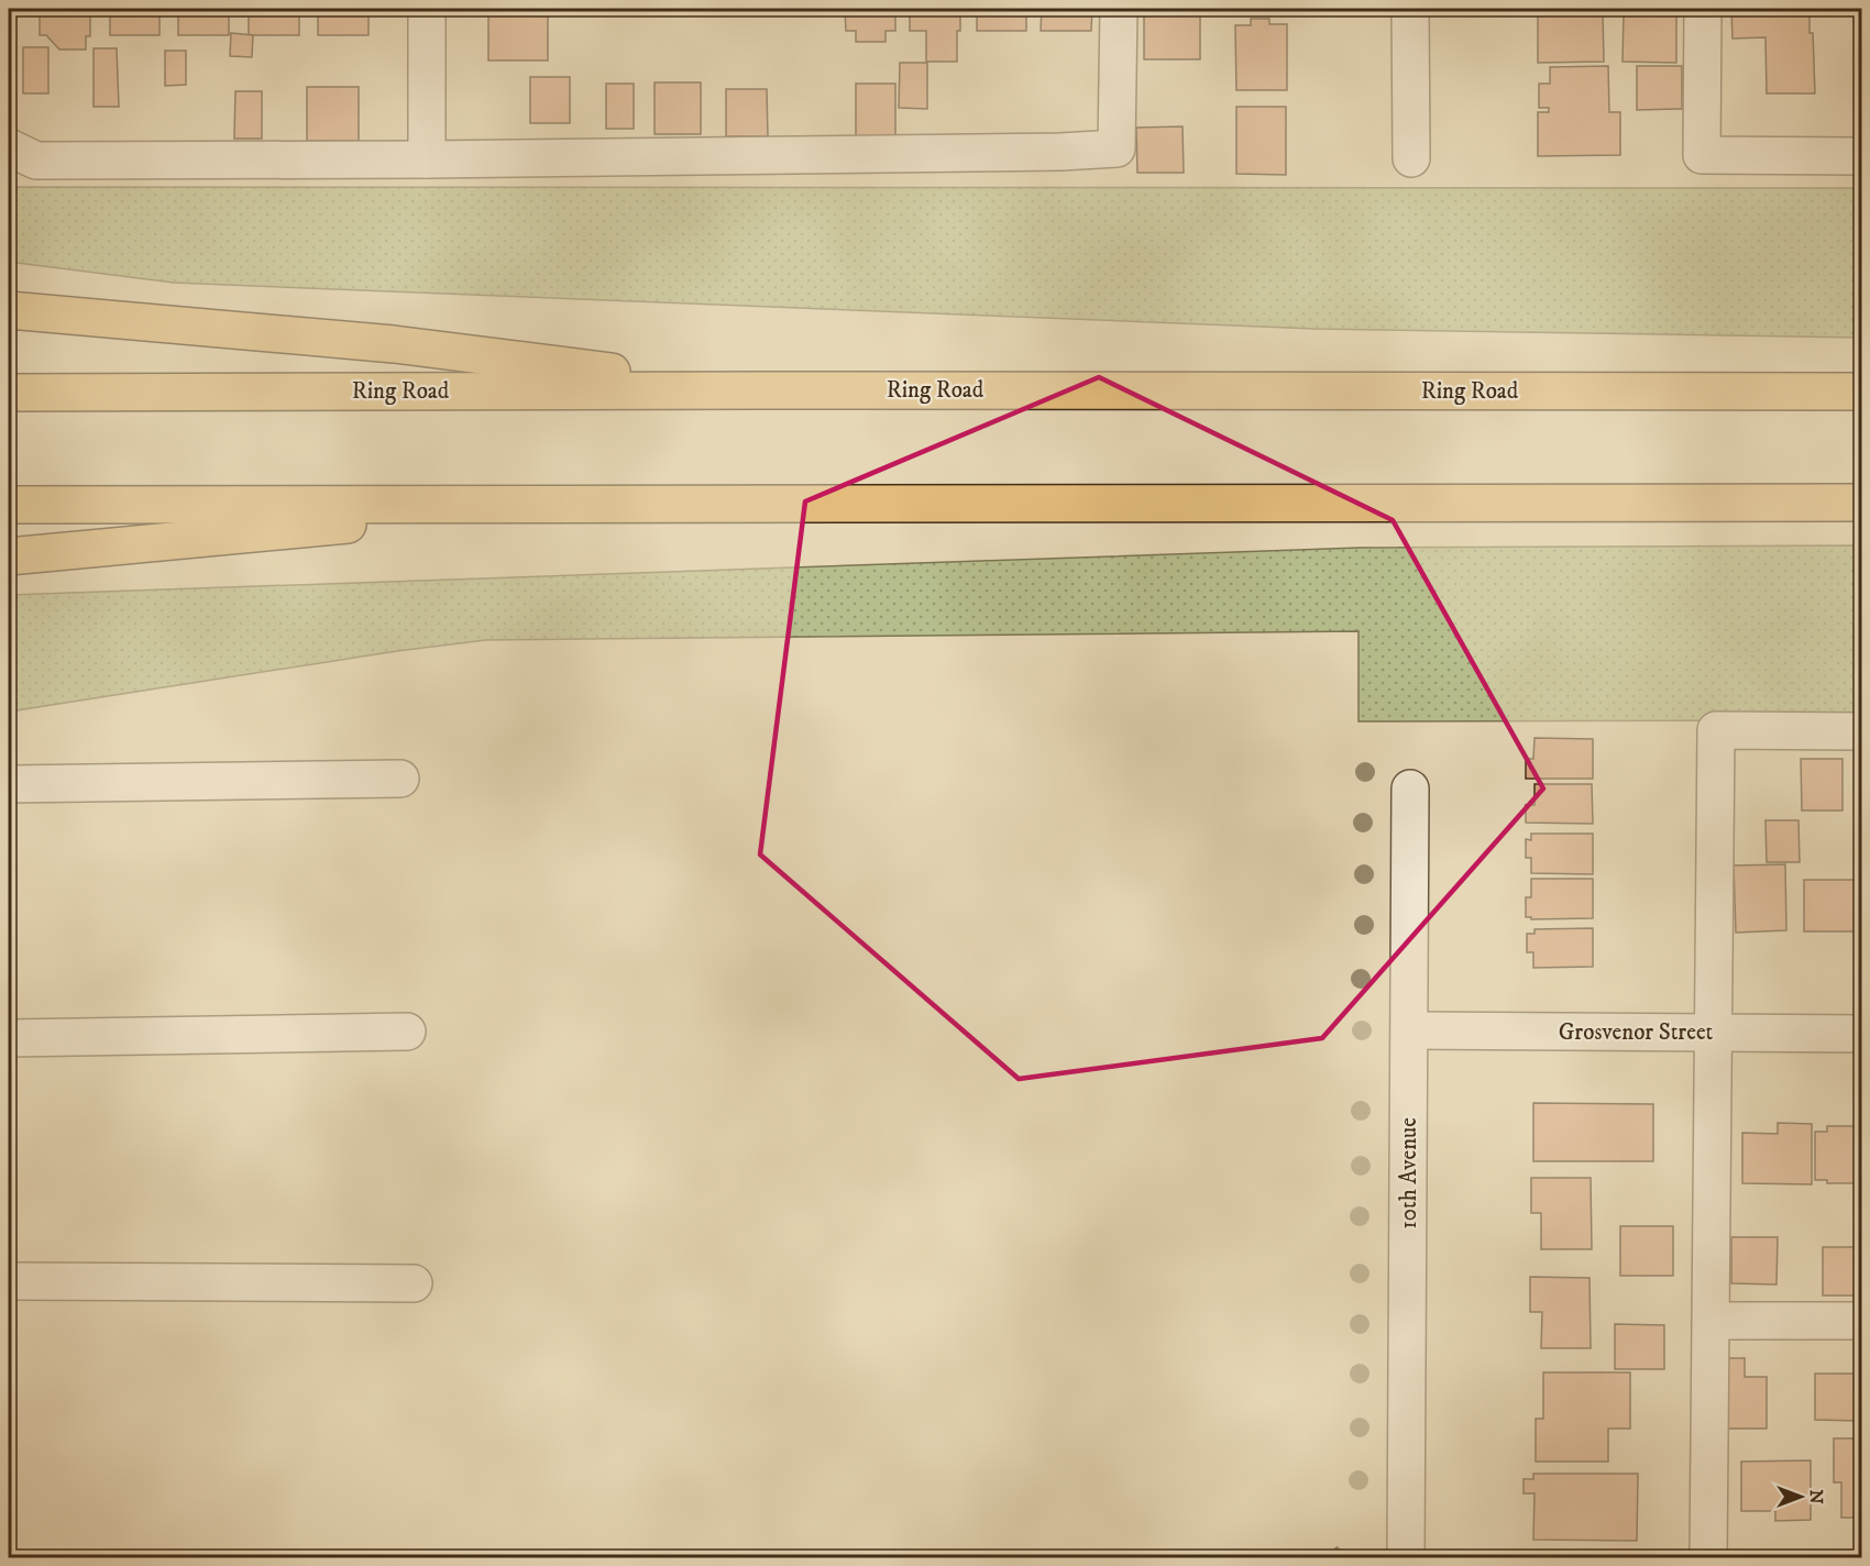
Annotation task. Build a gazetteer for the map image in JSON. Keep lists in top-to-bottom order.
{
  "streets": {
    "highway": ["Ring Road"],
    "street": ["Grosvenor Street", "10th Avenue"]
  },
  "crossings": [
    ["Grosvenor Street", "10th Avenue"]
  ],
  "north": "right"
}
